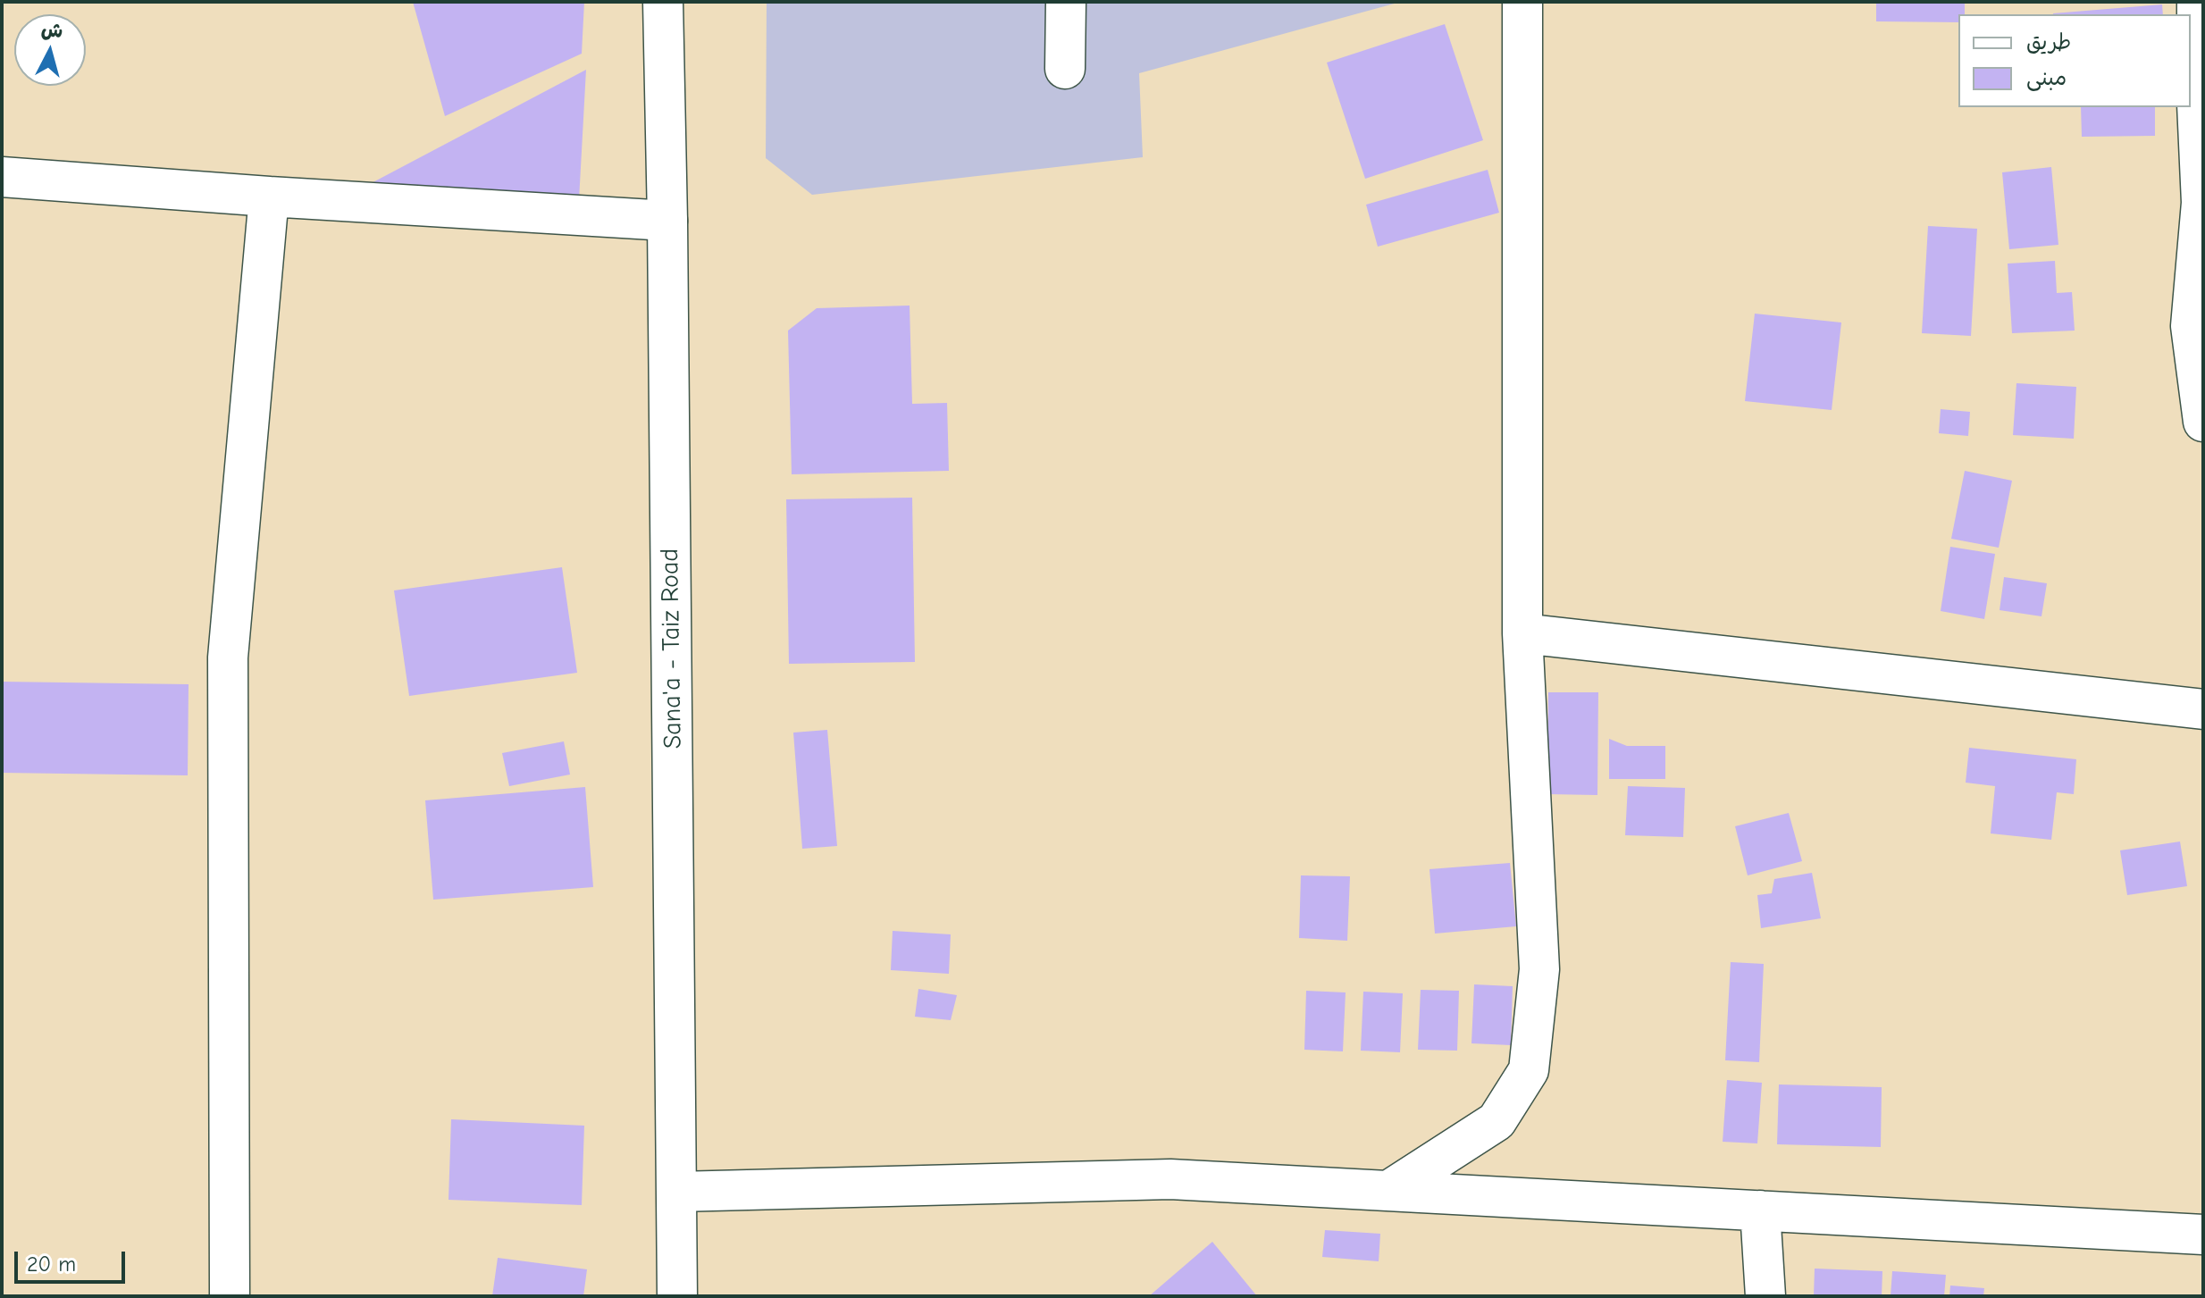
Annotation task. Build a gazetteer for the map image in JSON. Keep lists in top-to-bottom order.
{
  "streets": {
    "main road": ["Sana'a - Taiz Road"]
  },
  "legend": ["طريق", "مبنى"],
  "scale_bar": "20 m",
  "north": "top"
}
